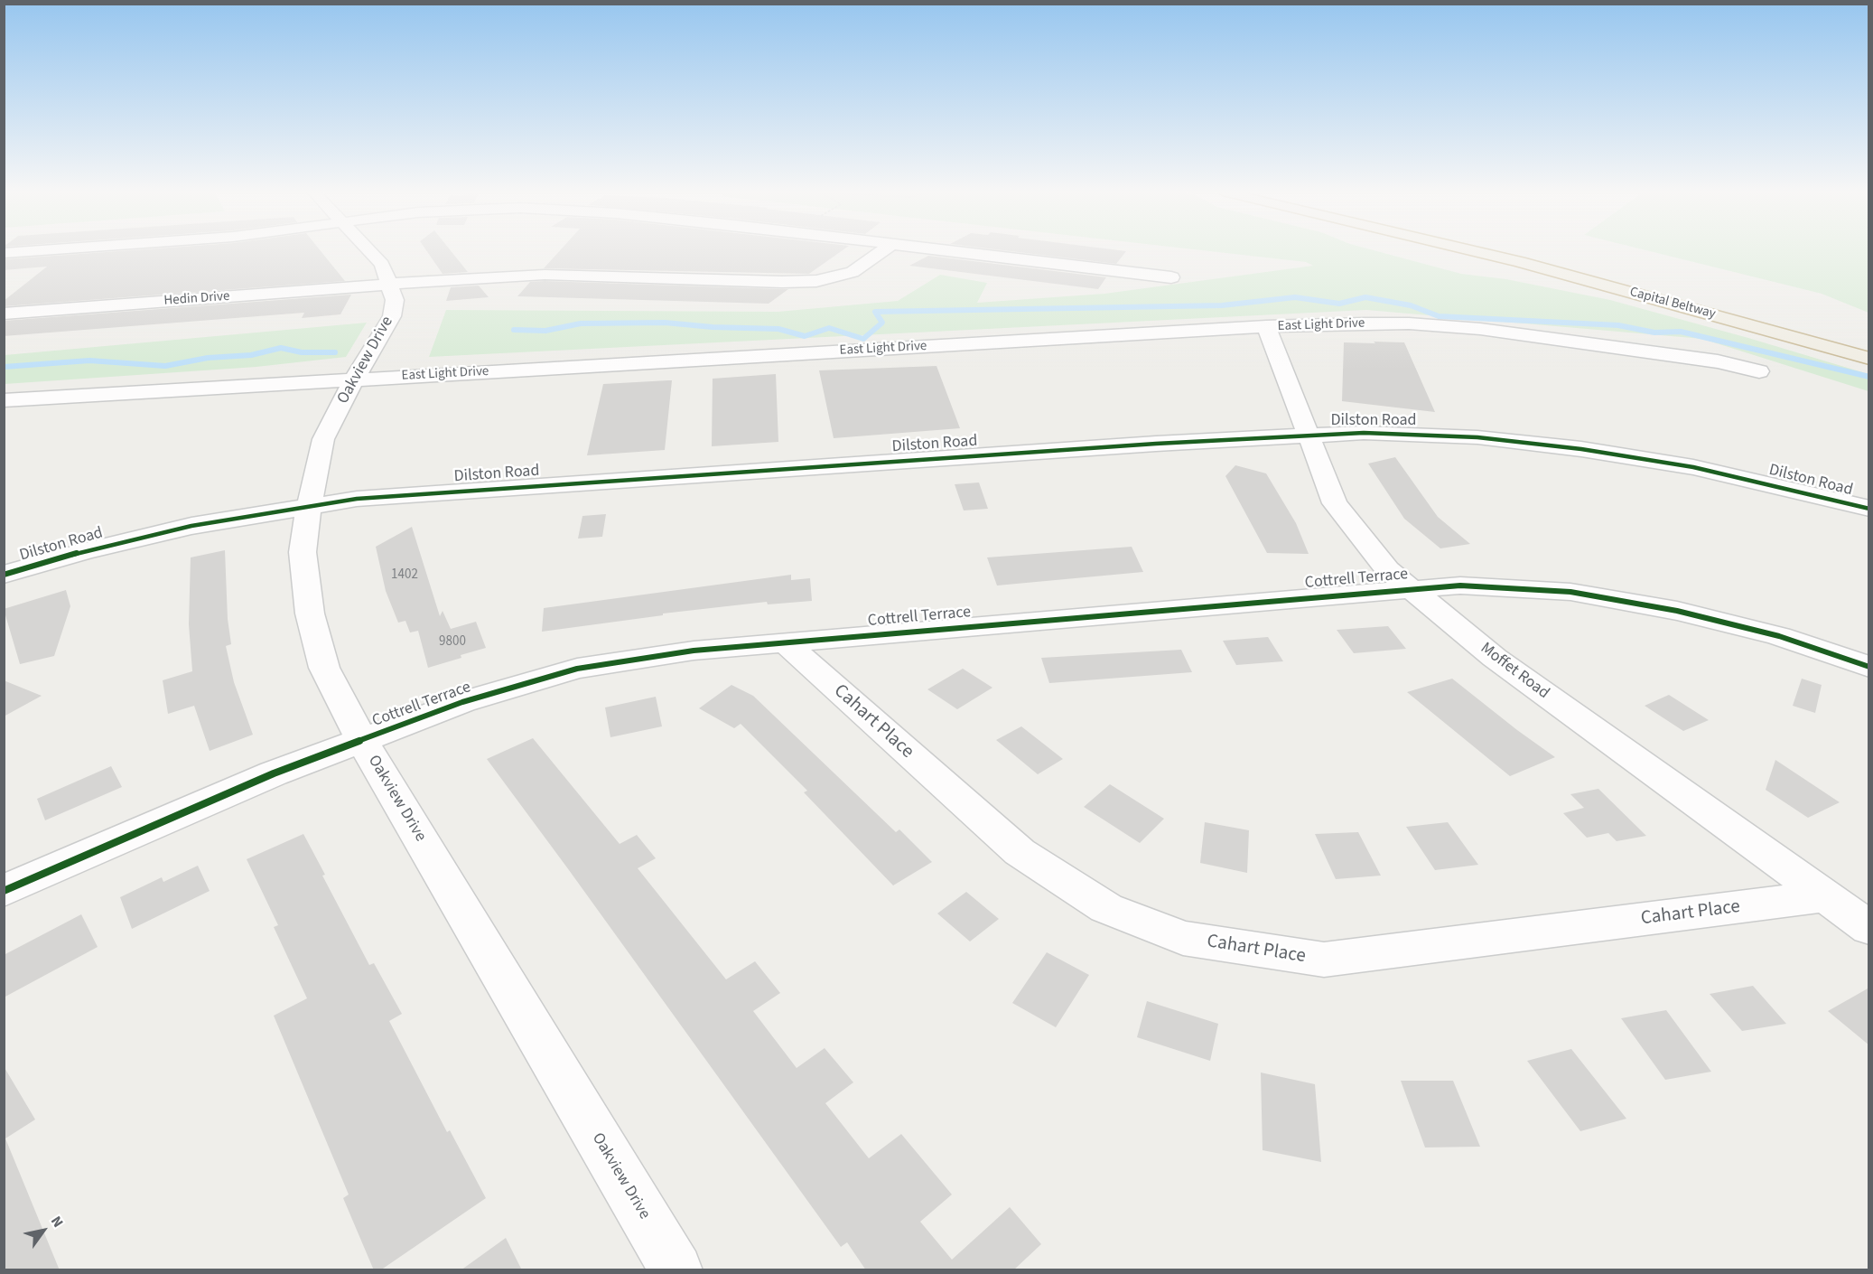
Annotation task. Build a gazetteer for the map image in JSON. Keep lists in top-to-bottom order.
{
  "streets": {
    "highway": ["Capital Beltway"],
    "street": [
      "Hedin Drive",
      "East Light Drive",
      "Oakview Drive",
      "Dilston Road",
      "Cottrell Terrace",
      "Moffet Road",
      "Cahart Place"
    ]
  },
  "crossings": [
    ["Hedin Drive", "Oakview Drive"],
    ["East Light Drive", "Oakview Drive"],
    ["East Light Drive", "Moffet Road"],
    ["Oakview Drive", "Dilston Road"],
    ["Oakview Drive", "Cottrell Terrace"],
    ["Dilston Road", "Moffet Road"],
    ["Cottrell Terrace", "Moffet Road"],
    ["Cottrell Terrace", "Cahart Place"],
    ["Moffet Road", "Cahart Place"]
  ],
  "house_numbers": ["1402", "9800"],
  "north": "top right"
}
